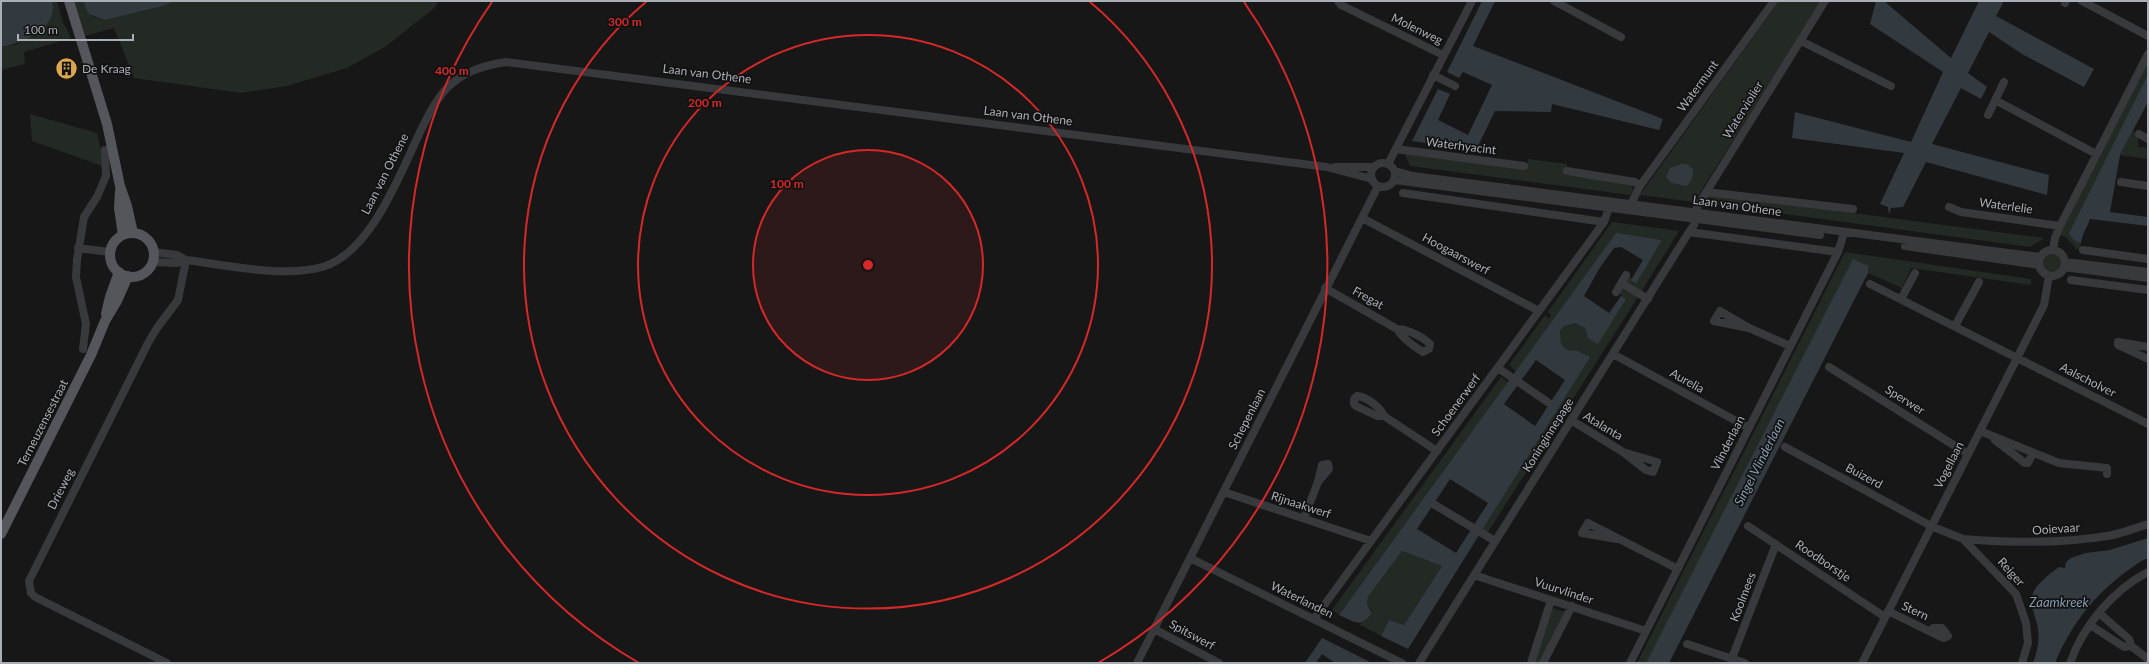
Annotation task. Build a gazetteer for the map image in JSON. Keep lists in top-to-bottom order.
{
  "streets": {
    "main road": ["Terneuzensestraat"],
    "street": [
      "Molenweg",
      "Laan van Othene",
      "Watermunt",
      "Waterviolier",
      "Waterhyacint",
      "Waterlelie",
      "Hoogaarswerf",
      "Fregat",
      "Aalscholver",
      "Aurelia",
      "Sperwer",
      "Schoenerwerf",
      "Schepenlaan",
      "Atalanta",
      "Koninginnepage",
      "Vlinderlaan",
      "Vogellaan",
      "Buizerd",
      "Drieweg",
      "Rijnaakwerf",
      "Ooievaar",
      "Roodborstje",
      "Reiger",
      "Vuurvlinder",
      "Koolmees",
      "Waterlanden",
      "Stern",
      "Spitswerf"
    ]
  },
  "crossings": [
    ["Laan van Othene", "Watermunt"],
    ["Laan van Othene", "Waterviolier"],
    ["Laan van Othene", "Schoenerwerf"],
    ["Laan van Othene", "Schepenlaan"],
    ["Laan van Othene", "Terneuzensestraat"],
    ["Laan van Othene", "Koninginnepage"],
    ["Laan van Othene", "Vlinderlaan"],
    ["Laan van Othene", "Vogellaan"],
    ["Laan van Othene", "Drieweg"],
    ["Waterviolier", "Koninginnepage"],
    ["Hoogaarswerf", "Schoenerwerf"],
    ["Hoogaarswerf", "Schepenlaan"],
    ["Fregat", "Schepenlaan"],
    ["Aalscholver", "Vogellaan"],
    ["Aurelia", "Koninginnepage"],
    ["Aurelia", "Vlinderlaan"],
    ["Sperwer", "Vogellaan"],
    ["Schoenerwerf", "Rijnaakwerf"],
    ["Schoenerwerf", "Waterlanden"],
    ["Schepenlaan", "Rijnaakwerf"],
    ["Schepenlaan", "Waterlanden"],
    ["Schepenlaan", "Spitswerf"],
    ["Atalanta", "Koninginnepage"],
    ["Koninginnepage", "Vuurvlinder"],
    ["Vlinderlaan", "Vuurvlinder"],
    ["Vogellaan", "Buizerd"],
    ["Vogellaan", "Roodborstje"],
    ["Vogellaan", "Reiger"],
    ["Vogellaan", "Stern"],
    ["Buizerd", "Reiger"],
    ["Ooievaar", "Reiger"],
    ["Roodborstje", "Koolmees"],
    ["Roodborstje", "Stern"]
  ],
  "water": ["Singel Vlinderlaan", "Zaamkreek"],
  "places": {
    "building": ["De Kraag"]
  },
  "scale_bar": "100 m",
  "rings": [
    "300 m",
    "400 m",
    "200 m",
    "100 m"
  ]
}
